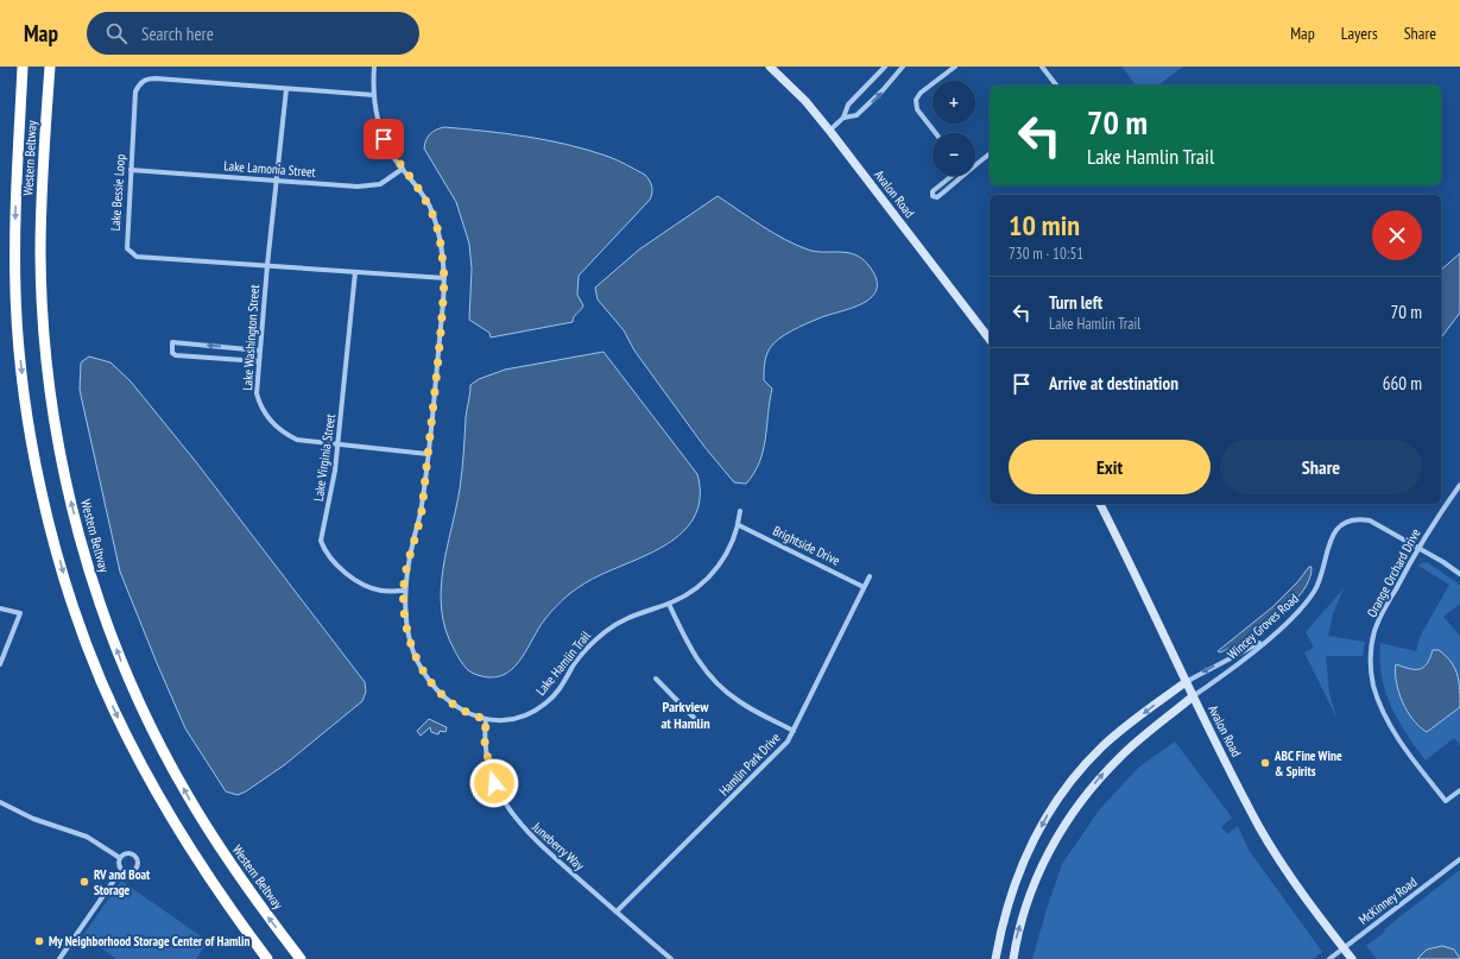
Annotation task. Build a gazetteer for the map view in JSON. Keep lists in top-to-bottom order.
{
  "streets": {
    "highway": ["Western Beltway"],
    "main road": ["Avalon Road"],
    "street": [
      "Lake Lamonia Street",
      "Lake Bessie Loop",
      "Lake Washington Street",
      "Lake Virginia Street",
      "Brightside Drive",
      "Orange Orchard Drive",
      "Wincey Groves Road",
      "Lake Hamlin Trail",
      "Hamlin Park Drive",
      "Juneberry Way",
      "McKinney Road"
    ]
  },
  "crossings": [
    ["Lake Lamonia Street", "Lake Bessie Loop"],
    ["Lake Lamonia Street", "Lake Washington Street"],
    ["Lake Lamonia Street", "Lake Hamlin Trail"],
    ["Lake Bessie Loop", "Lake Washington Street"],
    ["Lake Bessie Loop", "Lake Virginia Street"],
    ["Lake Bessie Loop", "Lake Hamlin Trail"],
    ["Avalon Road", "Wincey Groves Road"],
    ["Avalon Road", "McKinney Road"],
    ["Lake Washington Street", "Lake Virginia Street"],
    ["Lake Washington Street", "Lake Hamlin Trail"],
    ["Lake Virginia Street", "Lake Hamlin Trail"],
    ["Brightside Drive", "Lake Hamlin Trail"],
    ["Brightside Drive", "Hamlin Park Drive"],
    ["Orange Orchard Drive", "Wincey Groves Road"],
    ["Lake Hamlin Trail", "Juneberry Way"],
    ["Hamlin Park Drive", "Juneberry Way"]
  ],
  "districts": ["Parkview at Hamlin"],
  "places": ["ABC Fine Wine & Spirits", "RV and Boat Storage", "My Neighborhood Storage Center of Hamlin"],
  "page": {
    "header": "Map",
    "search": "Search here",
    "nav": ["Map", "Layers", "Share"],
    "map_buttons": ["+", "−"],
    "turn": ["70 m", "Lake Hamlin Trail"],
    "heading": ["10 min", "730 m · 10:51"],
    "list": [
      {
        "name": "Turn left",
        "note": "Lake Hamlin Trail",
        "value": "70 m"
      },
      {
        "name": "Arrive at destination",
        "value": "660 m"
      }
    ],
    "buttons": ["Exit", "Share"]
  }
}
